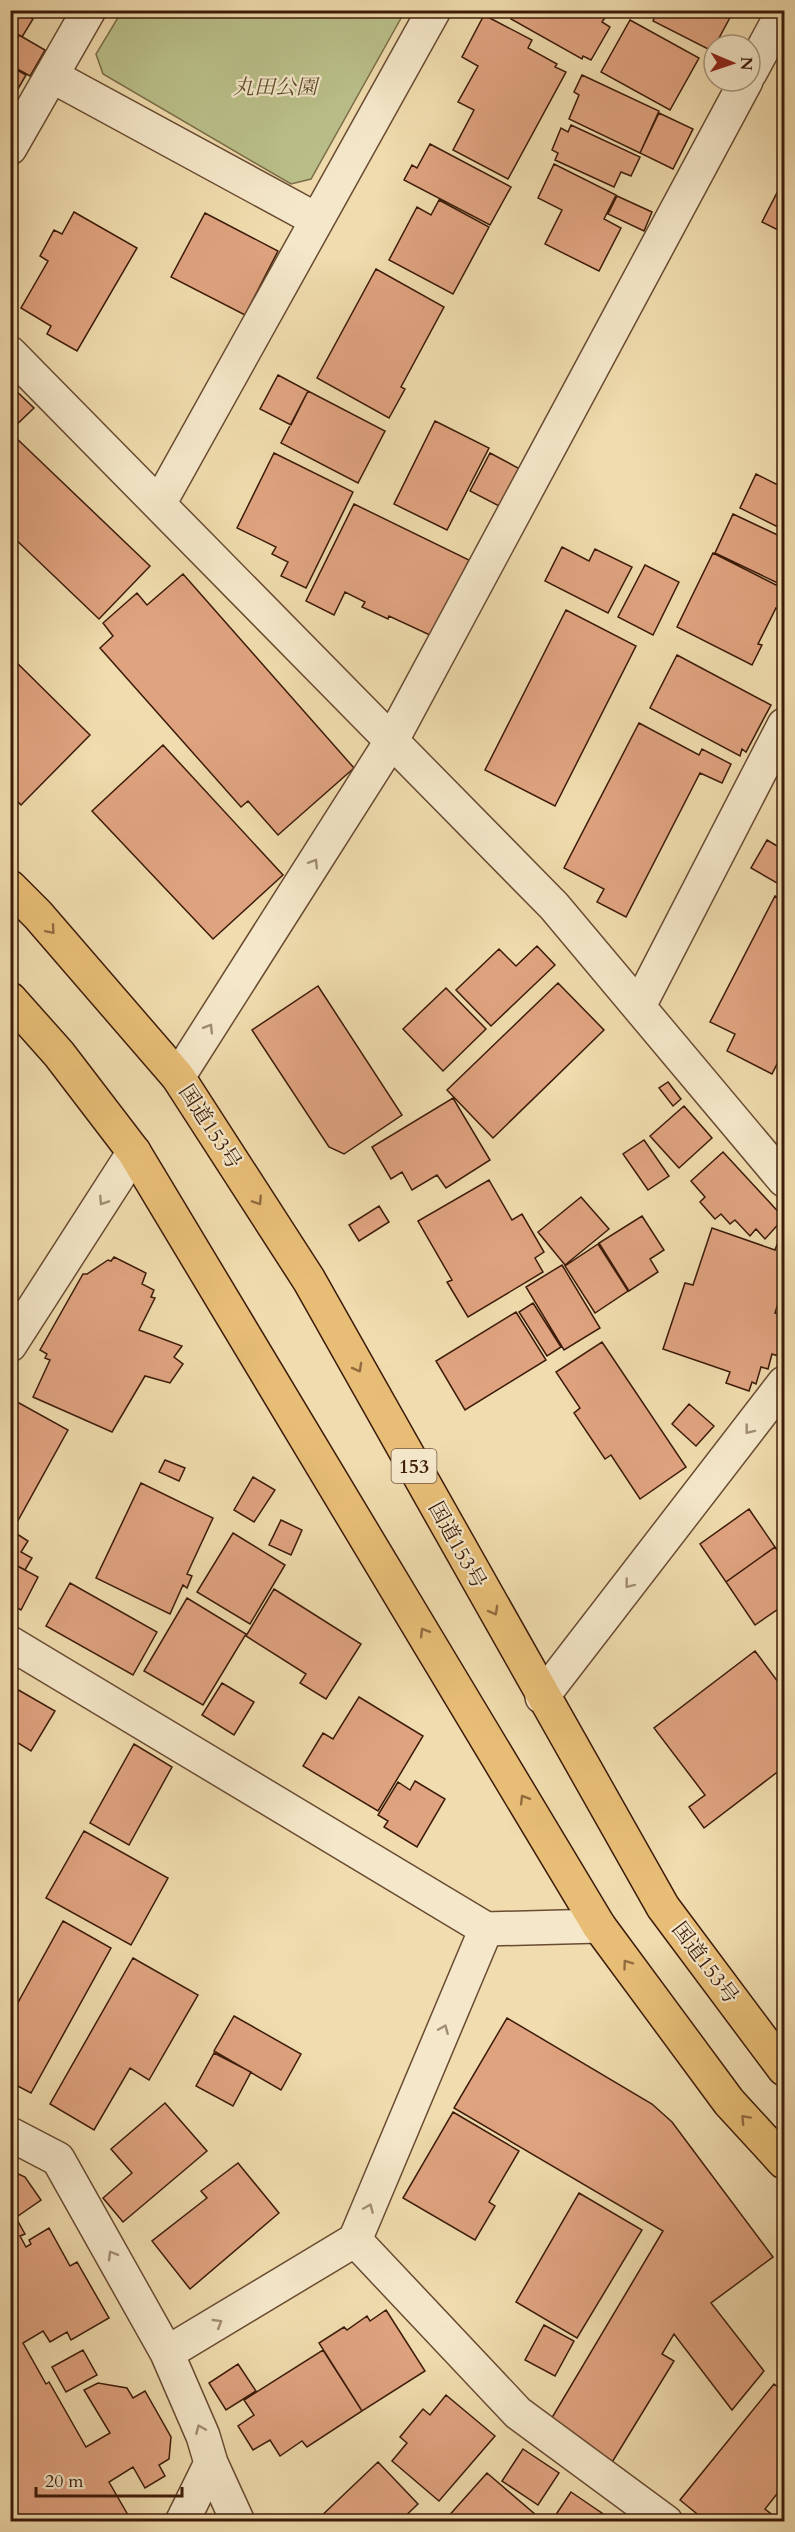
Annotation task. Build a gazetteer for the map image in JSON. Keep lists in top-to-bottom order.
{
  "streets": {
    "highway": ["国道153号", "153"]
  },
  "parks": ["丸田公園"],
  "scale_bar": "20 m",
  "north": "right"
}
